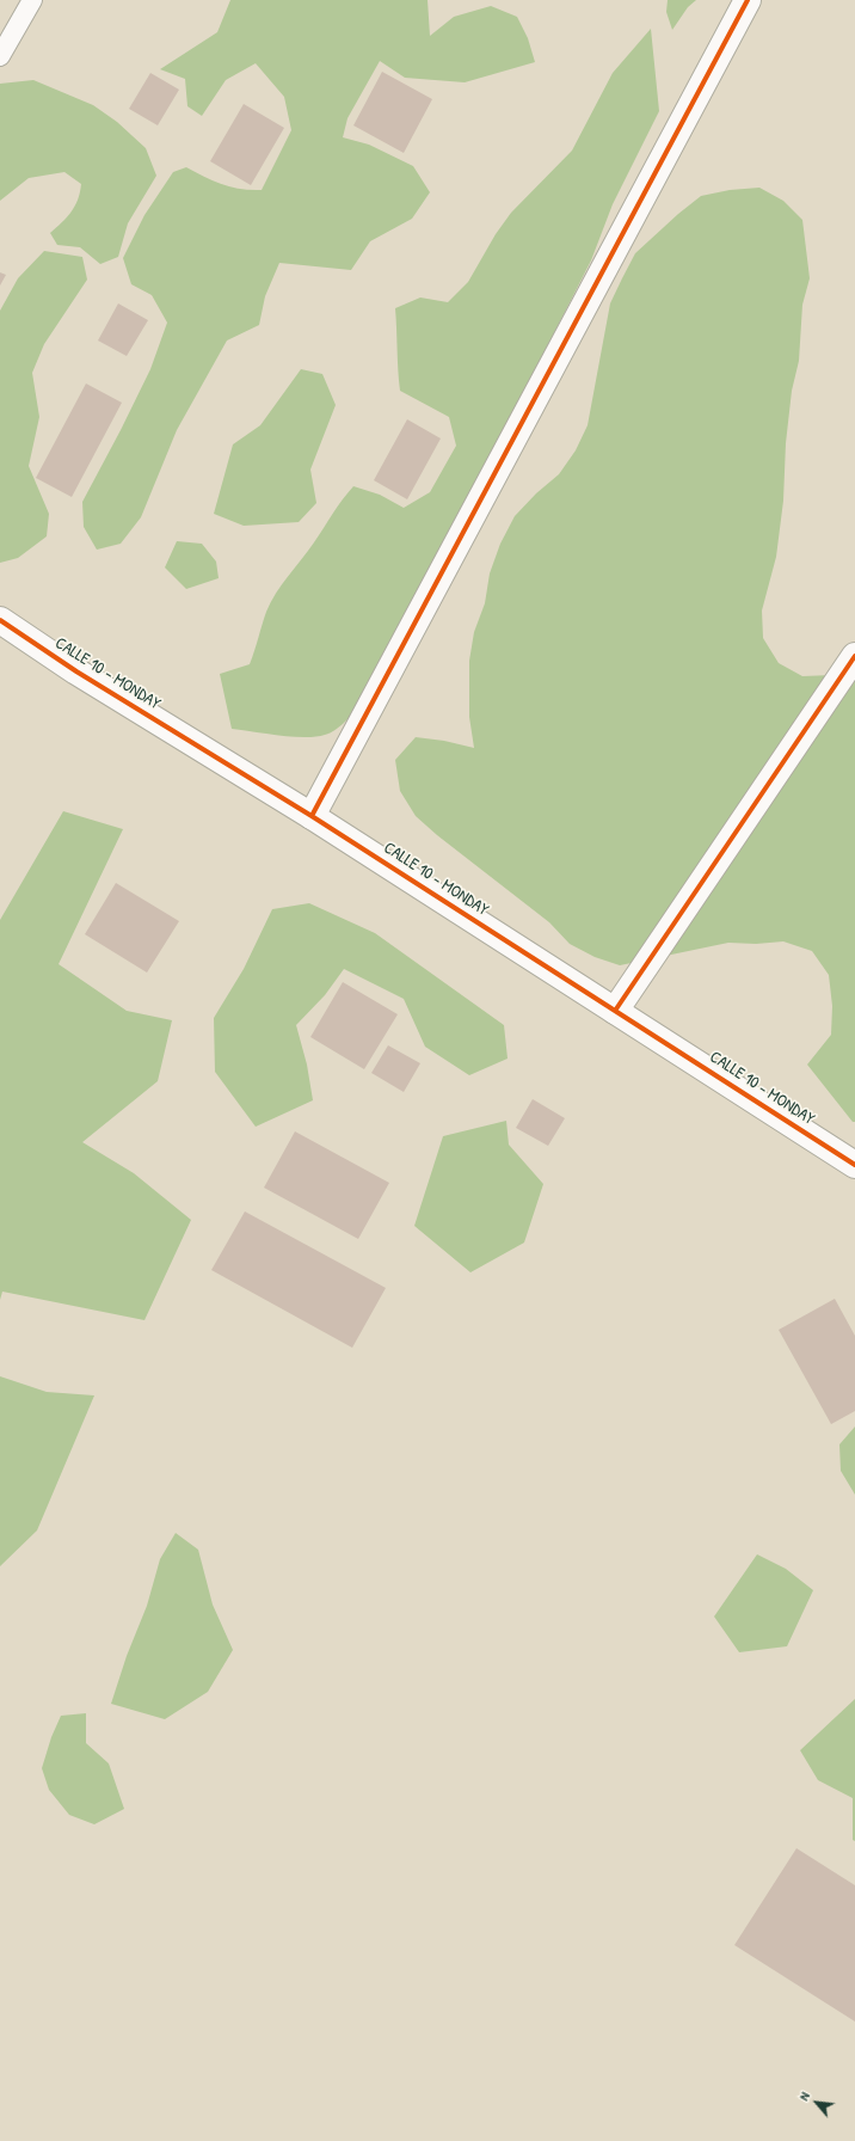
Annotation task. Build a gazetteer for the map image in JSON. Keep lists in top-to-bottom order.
{
  "streets": {
    "street": ["CALLE 10 - MONDAY"]
  },
  "north": "top left"
}
